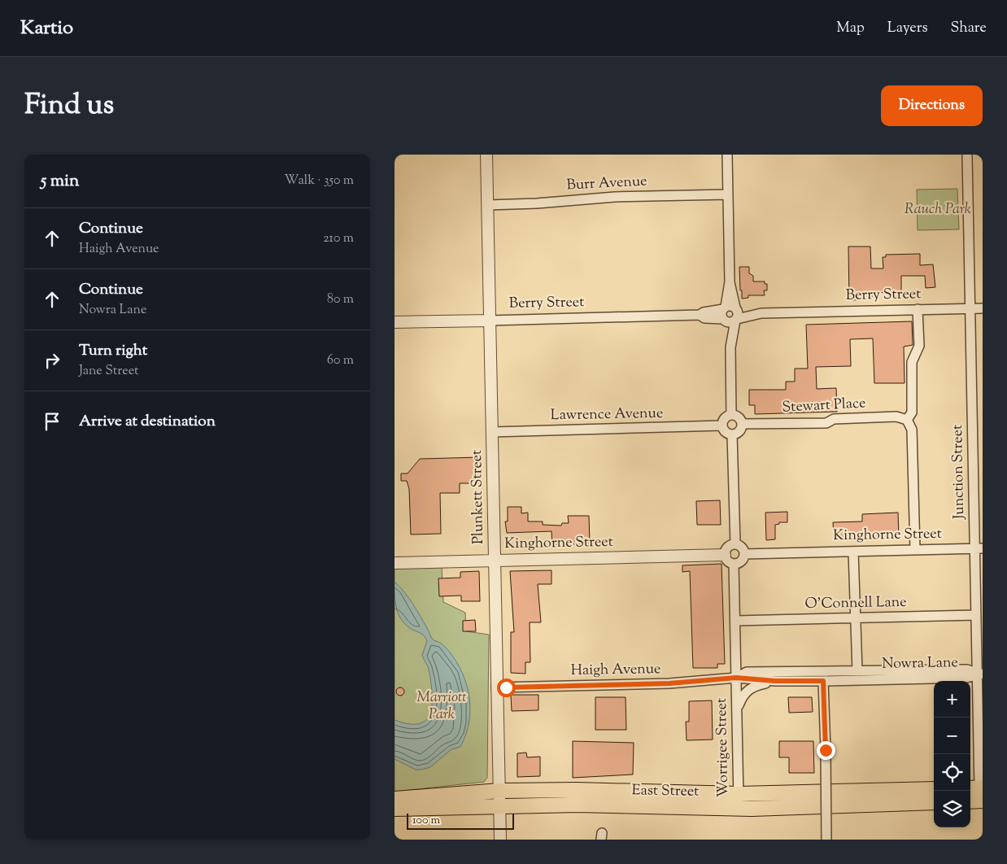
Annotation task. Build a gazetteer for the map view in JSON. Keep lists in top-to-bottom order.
{
  "streets": {
    "highway": ["East Street"],
    "street": [
      "Burr Avenue",
      "Berry Street",
      "Stewart Place",
      "Lawrence Avenue",
      "Junction Street",
      "Plunkett Street",
      "Kinghorne Street",
      "O'Connell Lane",
      "Nowra Lane",
      "Haigh Avenue",
      "Worrigee Street"
    ]
  },
  "crossings": [
    ["Burr Avenue", "Plunkett Street"],
    ["Berry Street", "Junction Street"],
    ["Berry Street", "Plunkett Street"],
    ["Stewart Place", "Lawrence Avenue"],
    ["Lawrence Avenue", "Plunkett Street"],
    ["Junction Street", "Kinghorne Street"],
    ["Junction Street", "O'Connell Lane"],
    ["Junction Street", "Nowra Lane"],
    ["Plunkett Street", "Kinghorne Street"],
    ["Plunkett Street", "Haigh Avenue"],
    ["Plunkett Street", "East Street"],
    ["Kinghorne Street", "Worrigee Street"],
    ["O'Connell Lane", "Worrigee Street"],
    ["Nowra Lane", "Haigh Avenue"],
    ["Nowra Lane", "Worrigee Street"],
    ["Haigh Avenue", "Worrigee Street"],
    ["Worrigee Street", "East Street"]
  ],
  "parks": ["Rauch Park", "Marriott Park"],
  "scale_bar": "100 m",
  "page": {
    "header": "Kartio",
    "nav": ["Map", "Layers", "Share"],
    "title": "Find us",
    "buttons": "Directions",
    "heading": ["5 min", "Walk · 350 m"],
    "list": [
      ["Continue", "Haigh Avenue", "210 m"],
      ["Continue", "Nowra Lane", "80 m"],
      ["Turn right", "Jane Street", "60 m"],
      "Arrive at destination"
    ],
    "map_buttons": ["+", "−"],
    "scale": "100 m"
  }
}
